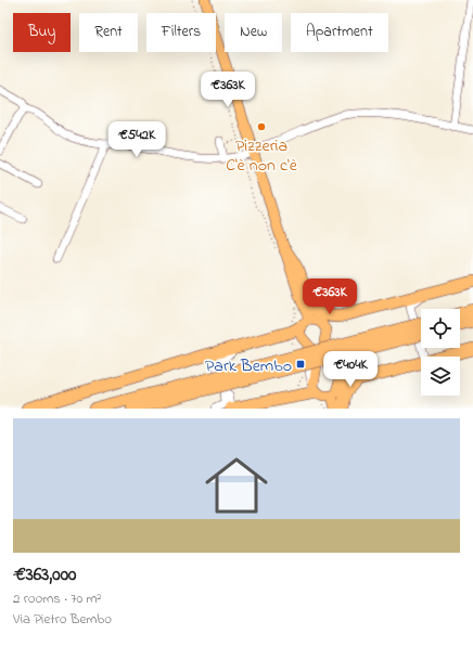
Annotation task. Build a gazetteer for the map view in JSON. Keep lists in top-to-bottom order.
{
  "places": {
    "other": ["Pizzeria C'è non c'è"],
    "transit": ["Park Bembo"]
  },
  "page": {
    "chip": [
      "Buy",
      "Rent",
      "Filters",
      "New",
      "Apartment"
    ],
    "price": [
      "€363K",
      "€542K",
      "€363K",
      "€404K"
    ],
    "list": [
      {
        "name": "€363,000",
        "note": "2 rooms · 70 m² · Via Pietro Bembo"
      }
    ]
  }
}
